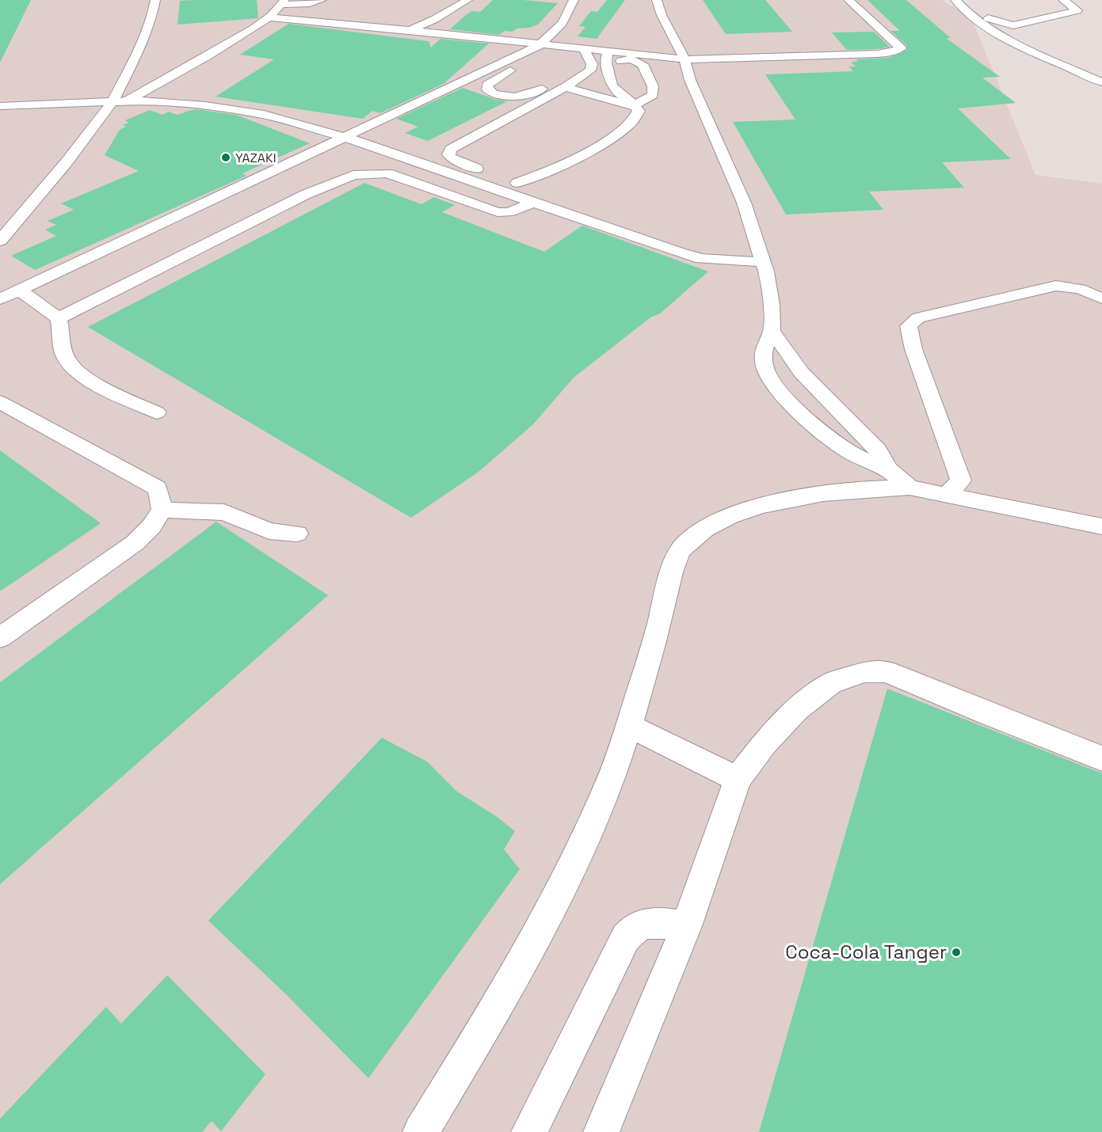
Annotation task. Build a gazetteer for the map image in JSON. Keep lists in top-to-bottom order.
{
  "places": ["YAZAKI", "Coca-Cola Tanger"]
}
